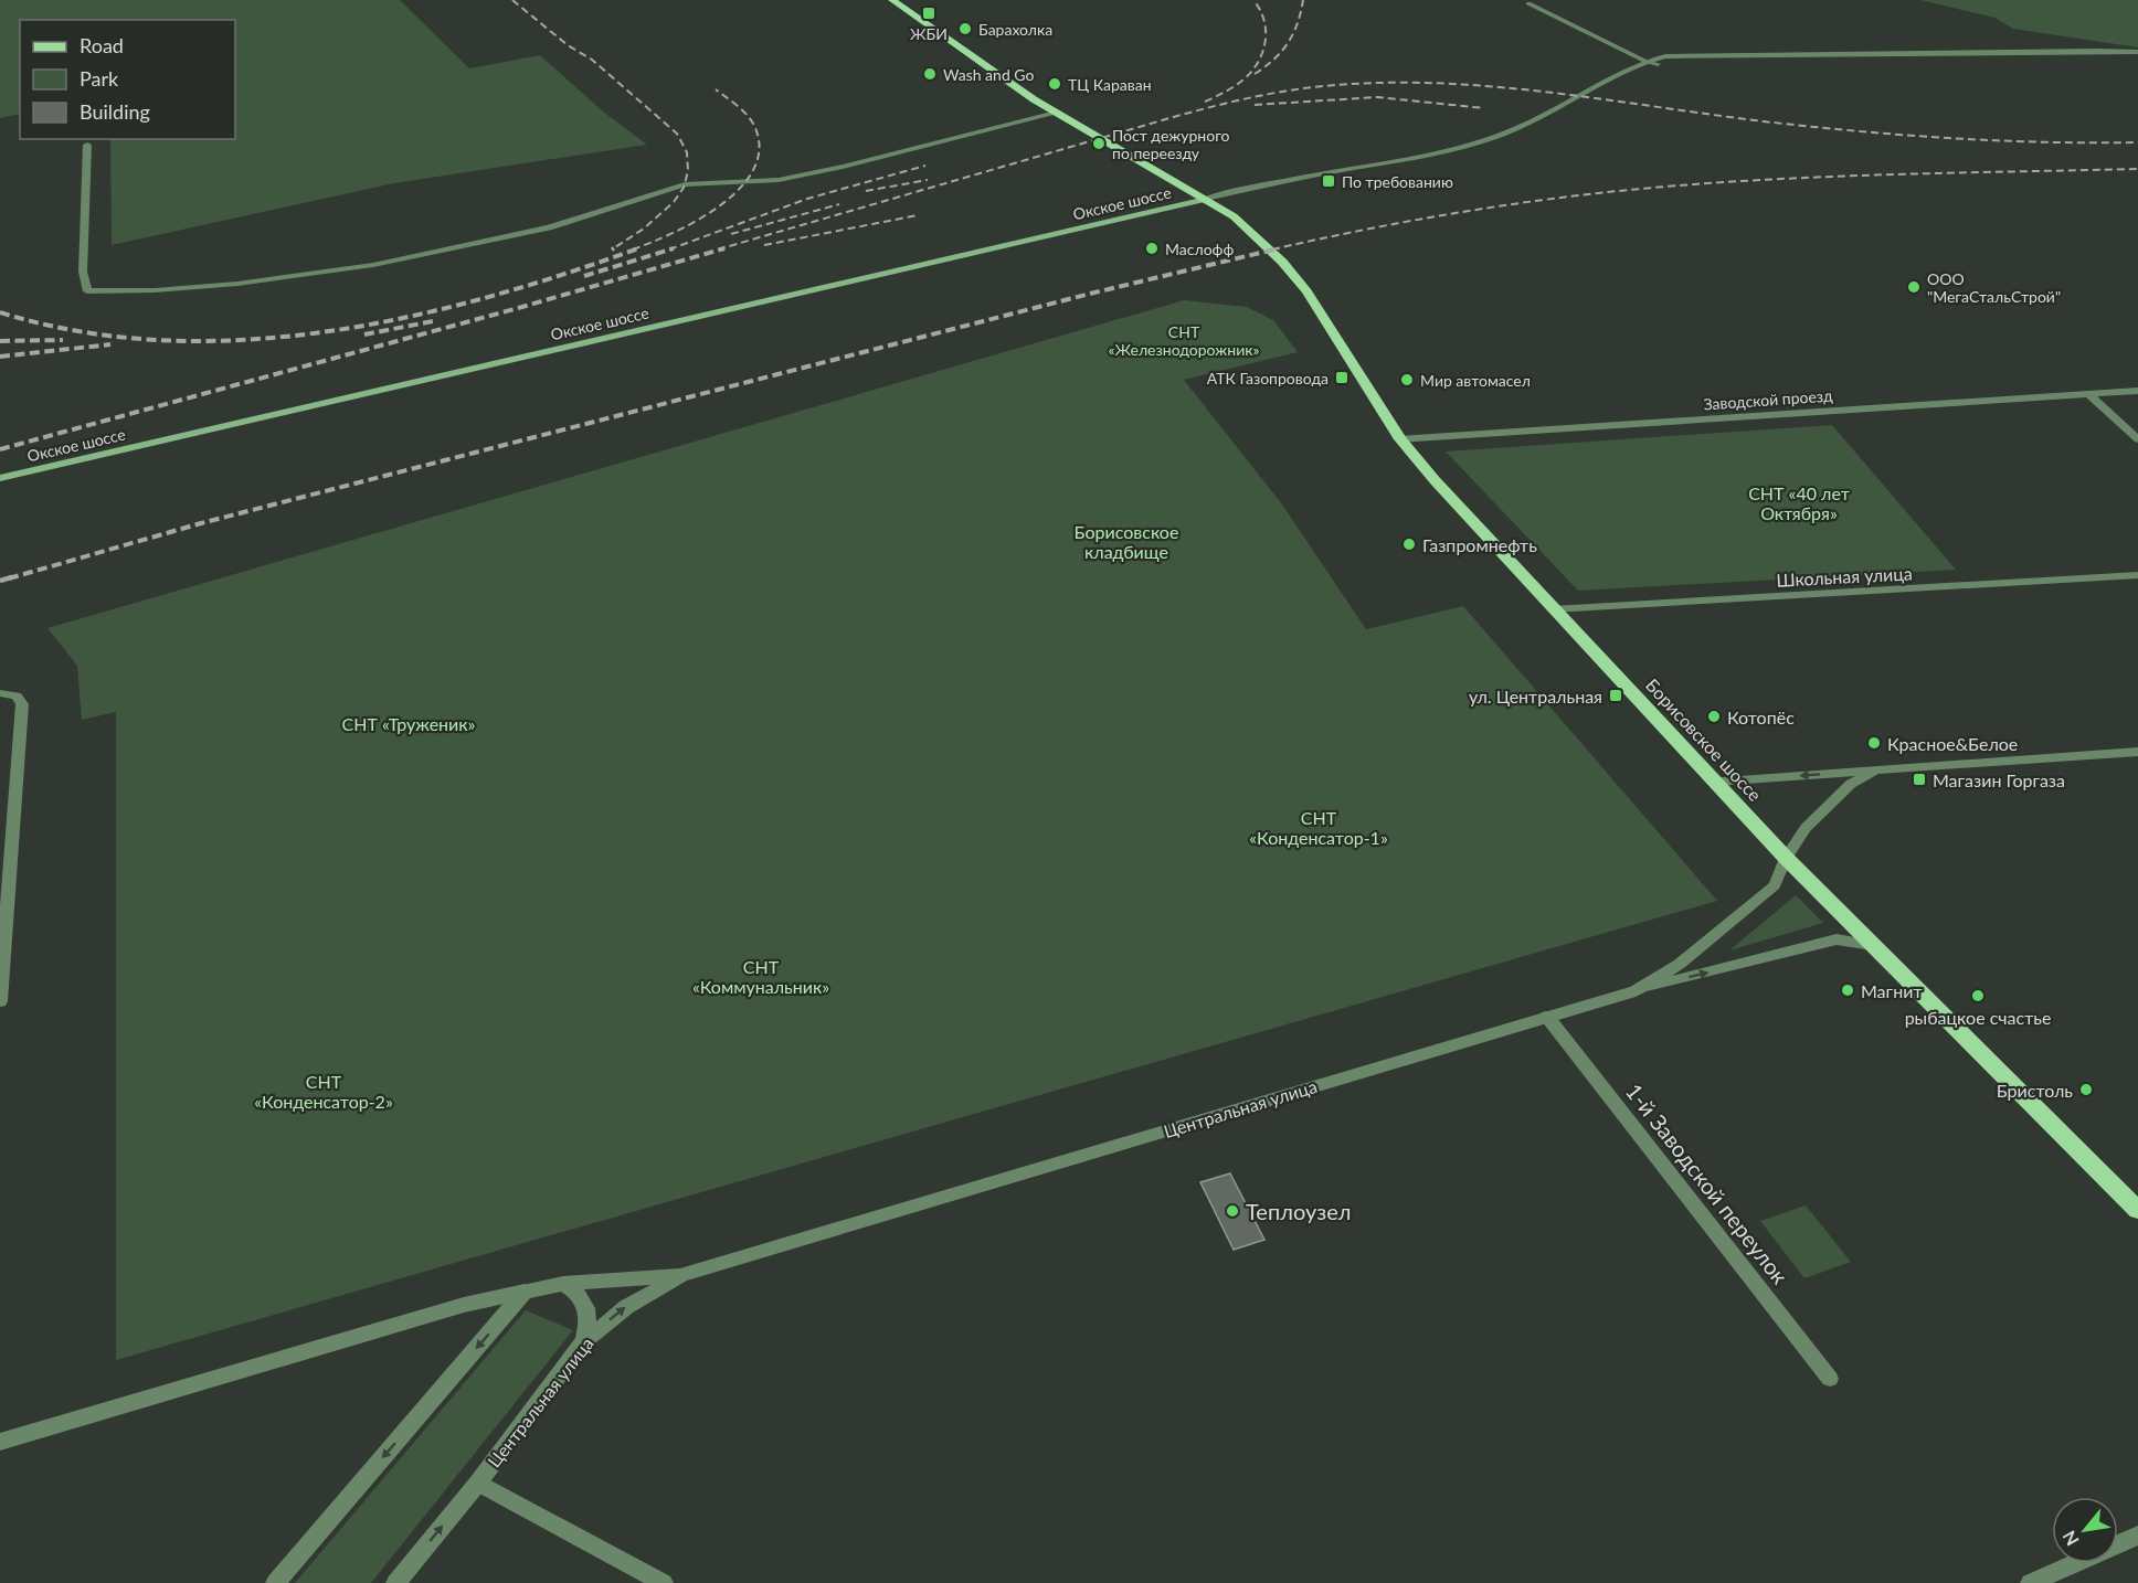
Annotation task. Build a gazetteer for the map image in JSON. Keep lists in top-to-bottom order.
{
  "streets": {
    "main road": ["Окское шоссе", "Борисовское шоссе"],
    "street": [
      "Заводской проезд",
      "Школьная улица",
      "Центральная улица",
      "1-й Заводской переулок"
    ]
  },
  "crossings": [
    ["Окское шоссе", "Борисовское шоссе"],
    ["Заводской проезд", "Борисовское шоссе"],
    ["Школьная улица", "Борисовское шоссе"],
    ["Борисовское шоссе", "Центральная улица"],
    ["Центральная улица", "1-й Заводской переулок"]
  ],
  "parks": [
    "СНТ «Железнодорожник»",
    "СНТ «40 лет Октября»",
    "Борисовское кладбище",
    "СНТ «Труженик»",
    "СНТ «Конденсатор-1»",
    "СНТ «Коммунальник»",
    "СНТ «Конденсатор-2»"
  ],
  "places": {
    "transit": [
      "ЖБИ",
      "По требованию",
      "АТК Газопровода",
      "ул. Центральная",
      "Магазин Горгаза"
    ],
    "other": [
      "Барахолка",
      "Wash and Go",
      "ТЦ Караван",
      "Пост дежурного по переезду",
      "Маслофф",
      "ООО \"МегаСтальСтрой\"",
      "Мир автомасел",
      "Газпромнефть",
      "Котопёс",
      "Красное&Белое",
      "Магнит",
      "рыбацкое счастье",
      "Бристоль",
      "Теплоузел"
    ]
  },
  "legend": ["Road", "Park", "Building"],
  "north": "bottom left"
}
